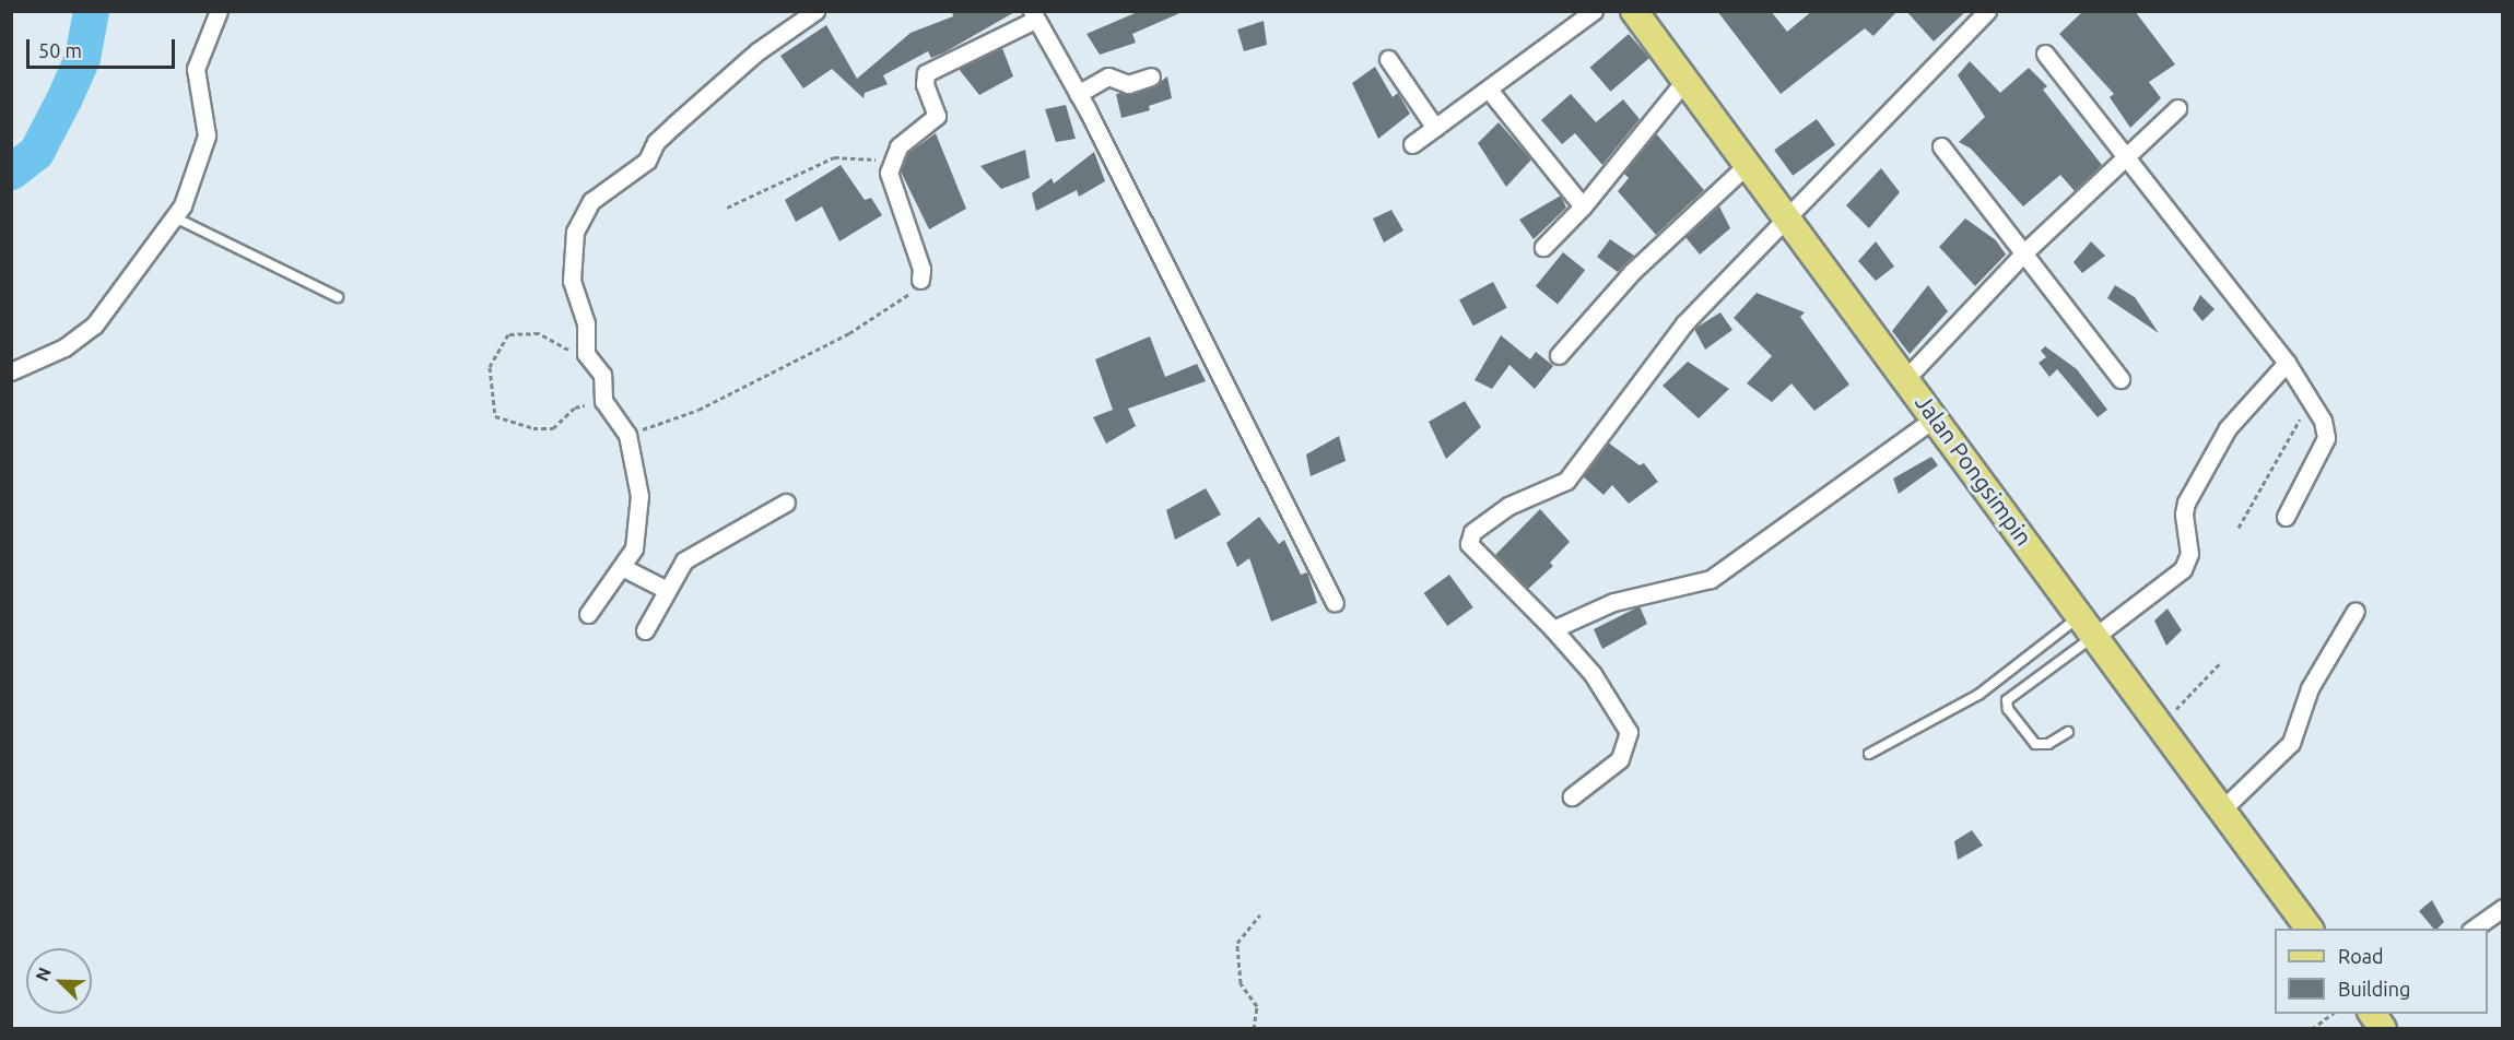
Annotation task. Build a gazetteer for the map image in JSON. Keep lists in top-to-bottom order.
{
  "streets": {
    "main road": ["Jalan Pongsimpin"]
  },
  "legend": ["Road", "Building"],
  "scale_bar": "50 m",
  "north": "top left"
}
